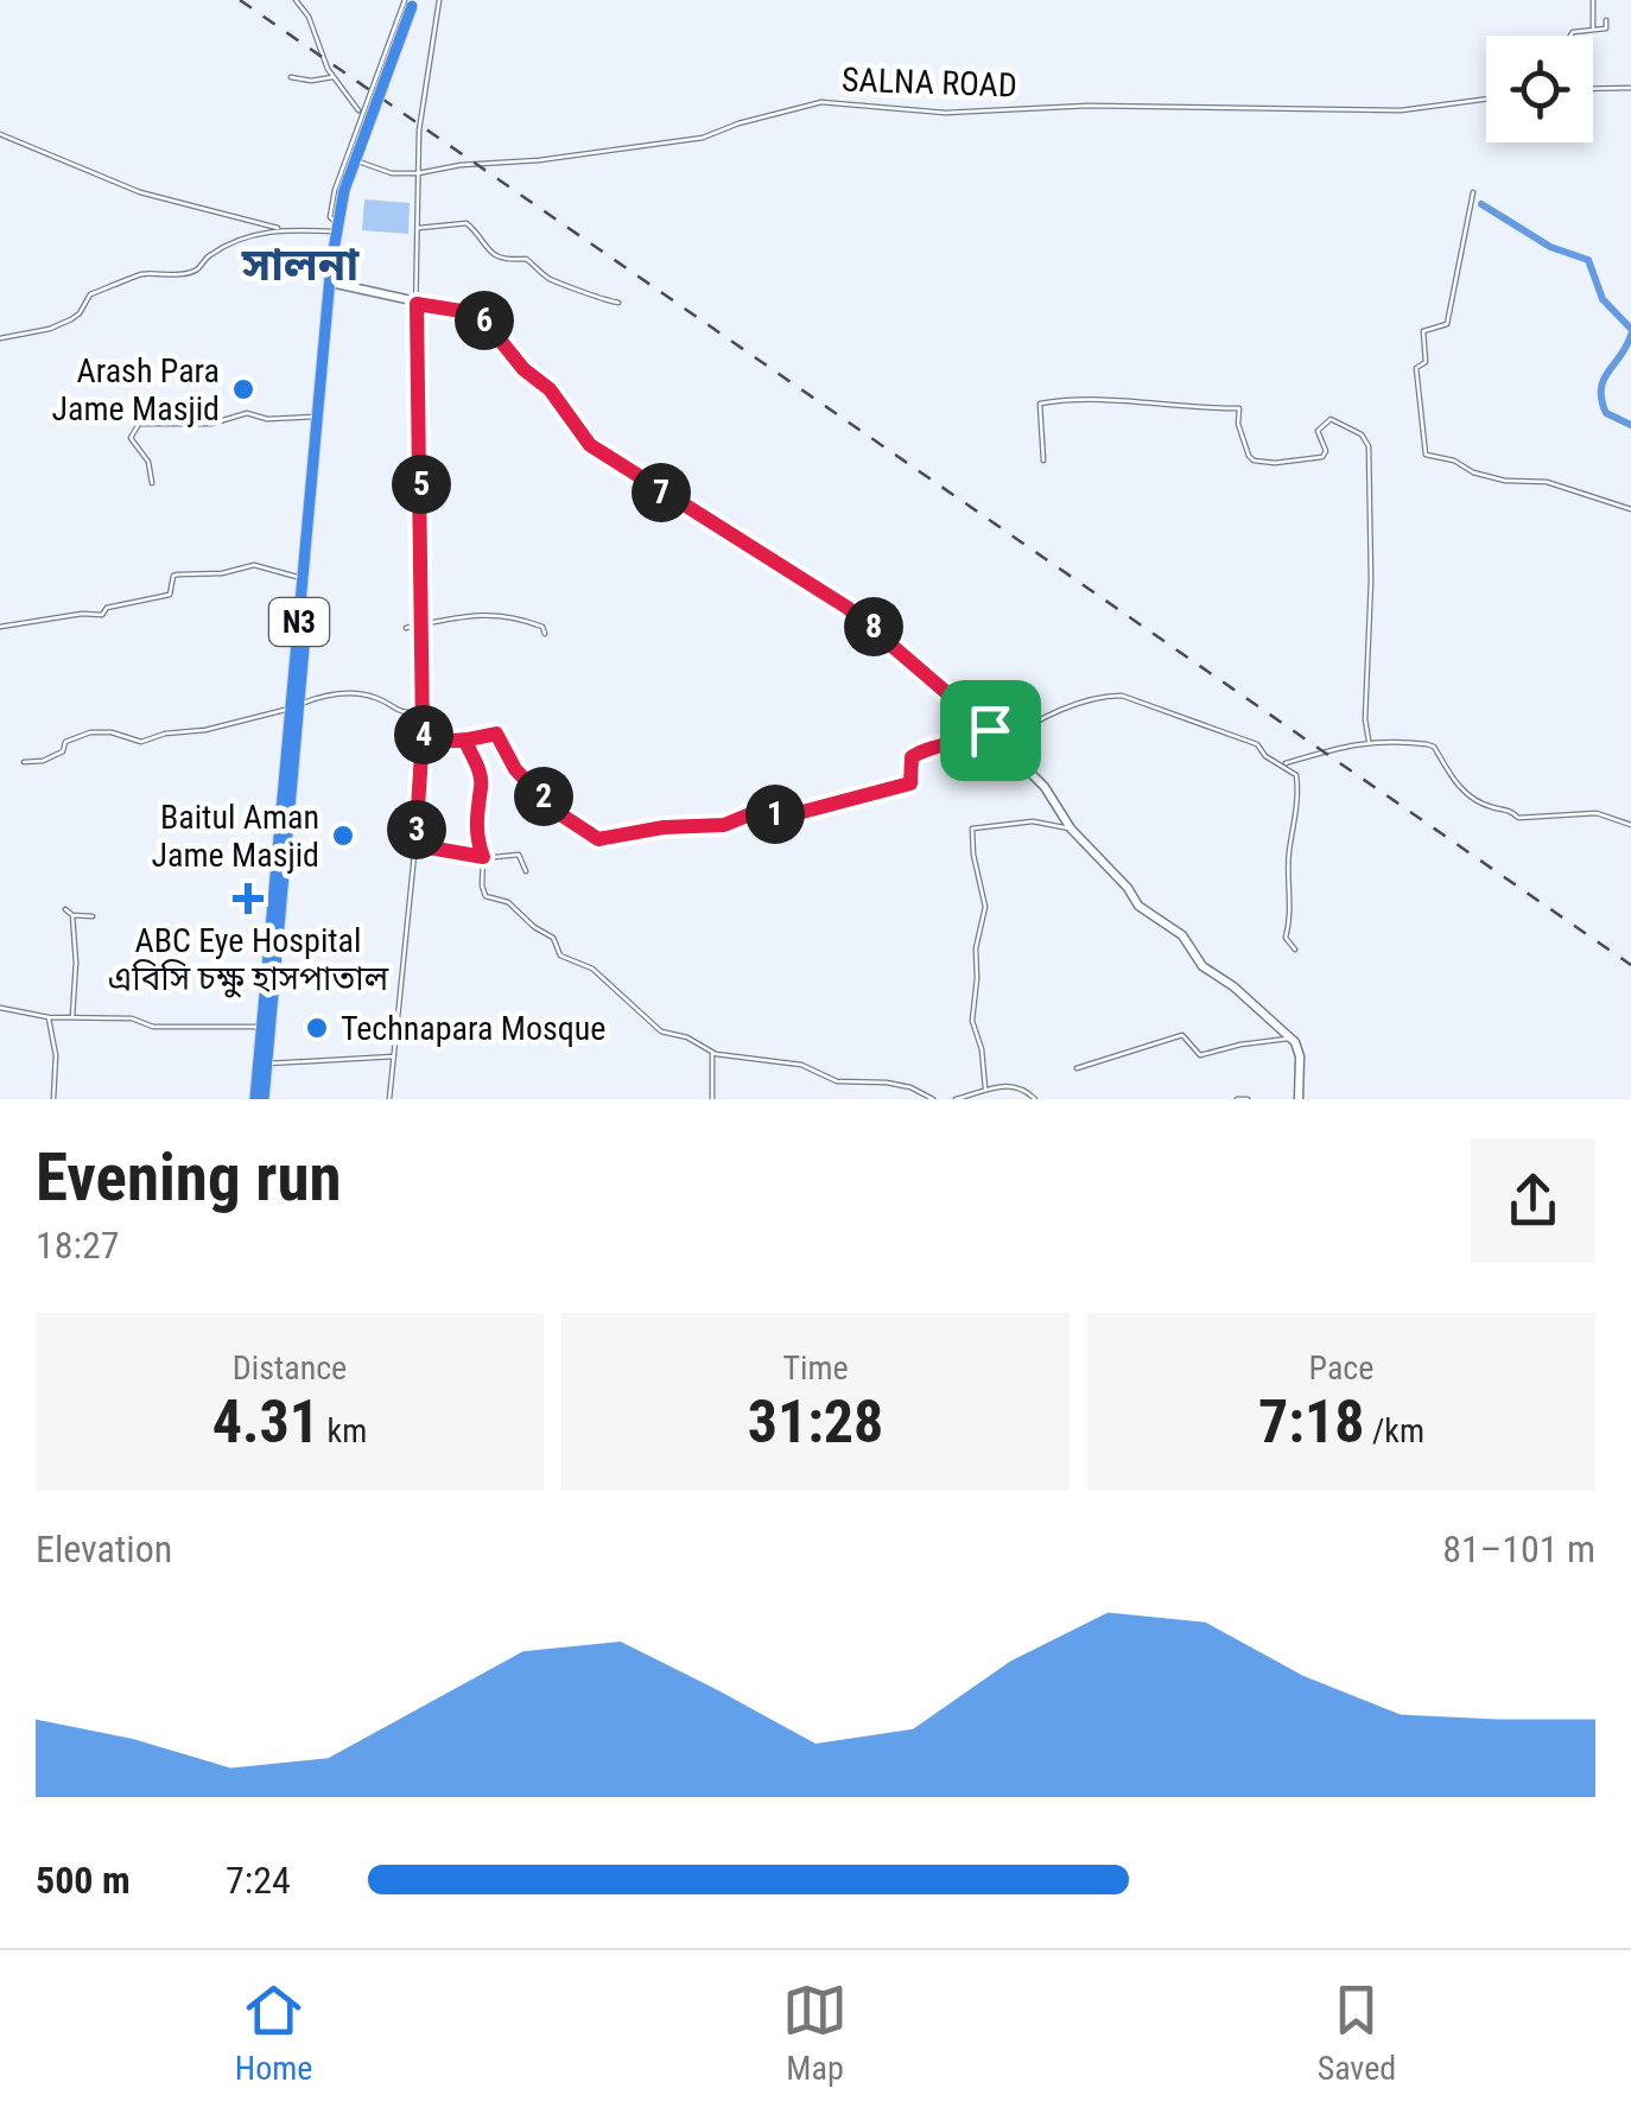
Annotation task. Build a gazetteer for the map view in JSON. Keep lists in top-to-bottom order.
{
  "streets": {
    "highway": ["N3"],
    "street": ["SALNA ROAD"]
  },
  "crossings": [
    ["SALNA ROAD", "N3"]
  ],
  "districts": ["সালনা"],
  "places": {
    "other": ["Arash Para Jame Masjid", "Baitul Aman Jame Masjid", "Technapara Mosque"],
    "health": ["ABC Eye Hospital এবিসি চক্ষু হাসপাতাল"]
  },
  "page": {
    "pins": [
      "6",
      "5",
      "7",
      "8",
      "4",
      "2",
      "1",
      "3"
    ],
    "heading": ["Evening run", "18:27"],
    "stats": [
      ["Distance", "4.31 km"],
      ["Time", "31:28"],
      ["Pace", "7:18 /km"]
    ],
    "chart": ["Elevation", "81–101 m"],
    "list": [
      {
        "name": "500 m",
        "note": "7:24"
      }
    ],
    "tabs": ["Home", "Map", "Saved"]
  }
}
